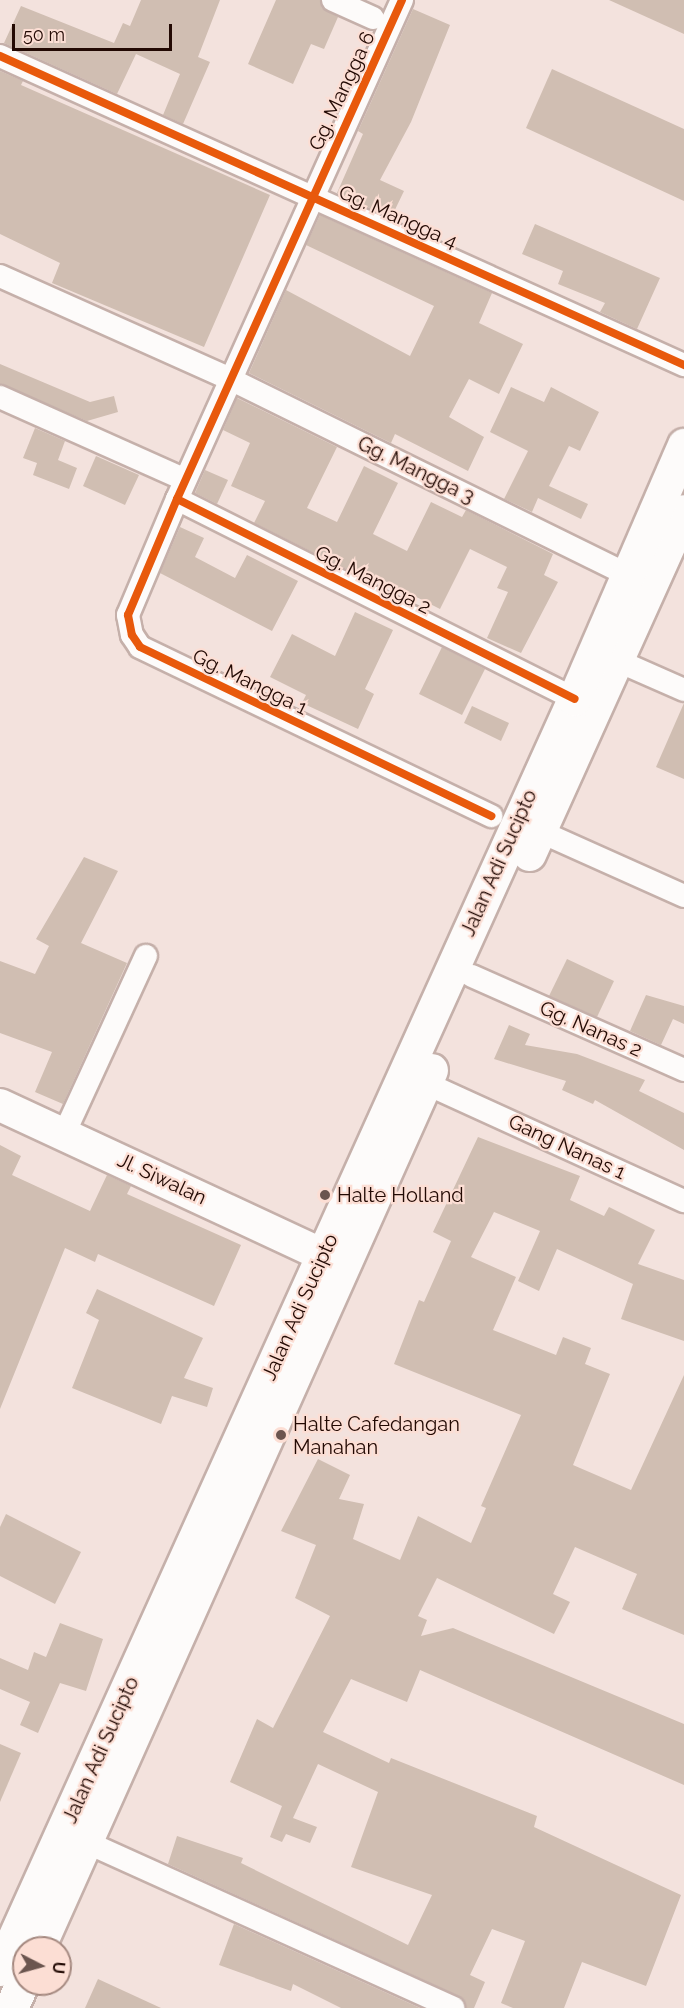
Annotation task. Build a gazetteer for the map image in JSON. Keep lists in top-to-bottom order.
{
  "streets": {
    "highway": ["Jalan Adi Sucipto"],
    "street": [
      "Gg. Mangga 6",
      "Gg. Mangga 4",
      "Gg. Mangga 3",
      "Gg. Mangga 2",
      "Gg. Mangga 1",
      "Gg. Nanas 2",
      "Gang Nanas 1",
      "Jl. Siwalan"
    ]
  },
  "crossings": [
    ["Gg. Mangga 6", "Gg. Mangga 4"],
    ["Gg. Mangga 6", "Gg. Mangga 3"],
    ["Gg. Mangga 6", "Gg. Mangga 1"],
    ["Gg. Mangga 3", "Gg. Mangga 1"],
    ["Gg. Mangga 3", "Jalan Adi Sucipto"],
    ["Gg. Mangga 2", "Gg. Mangga 1"],
    ["Gg. Mangga 2", "Jalan Adi Sucipto"],
    ["Jalan Adi Sucipto", "Gg. Nanas 2"],
    ["Jalan Adi Sucipto", "Gang Nanas 1"],
    ["Jalan Adi Sucipto", "Jl. Siwalan"]
  ],
  "places": ["Halte Holland", "Halte Cafedangan Manahan"],
  "scale_bar": "50 m",
  "north": "right"
}
